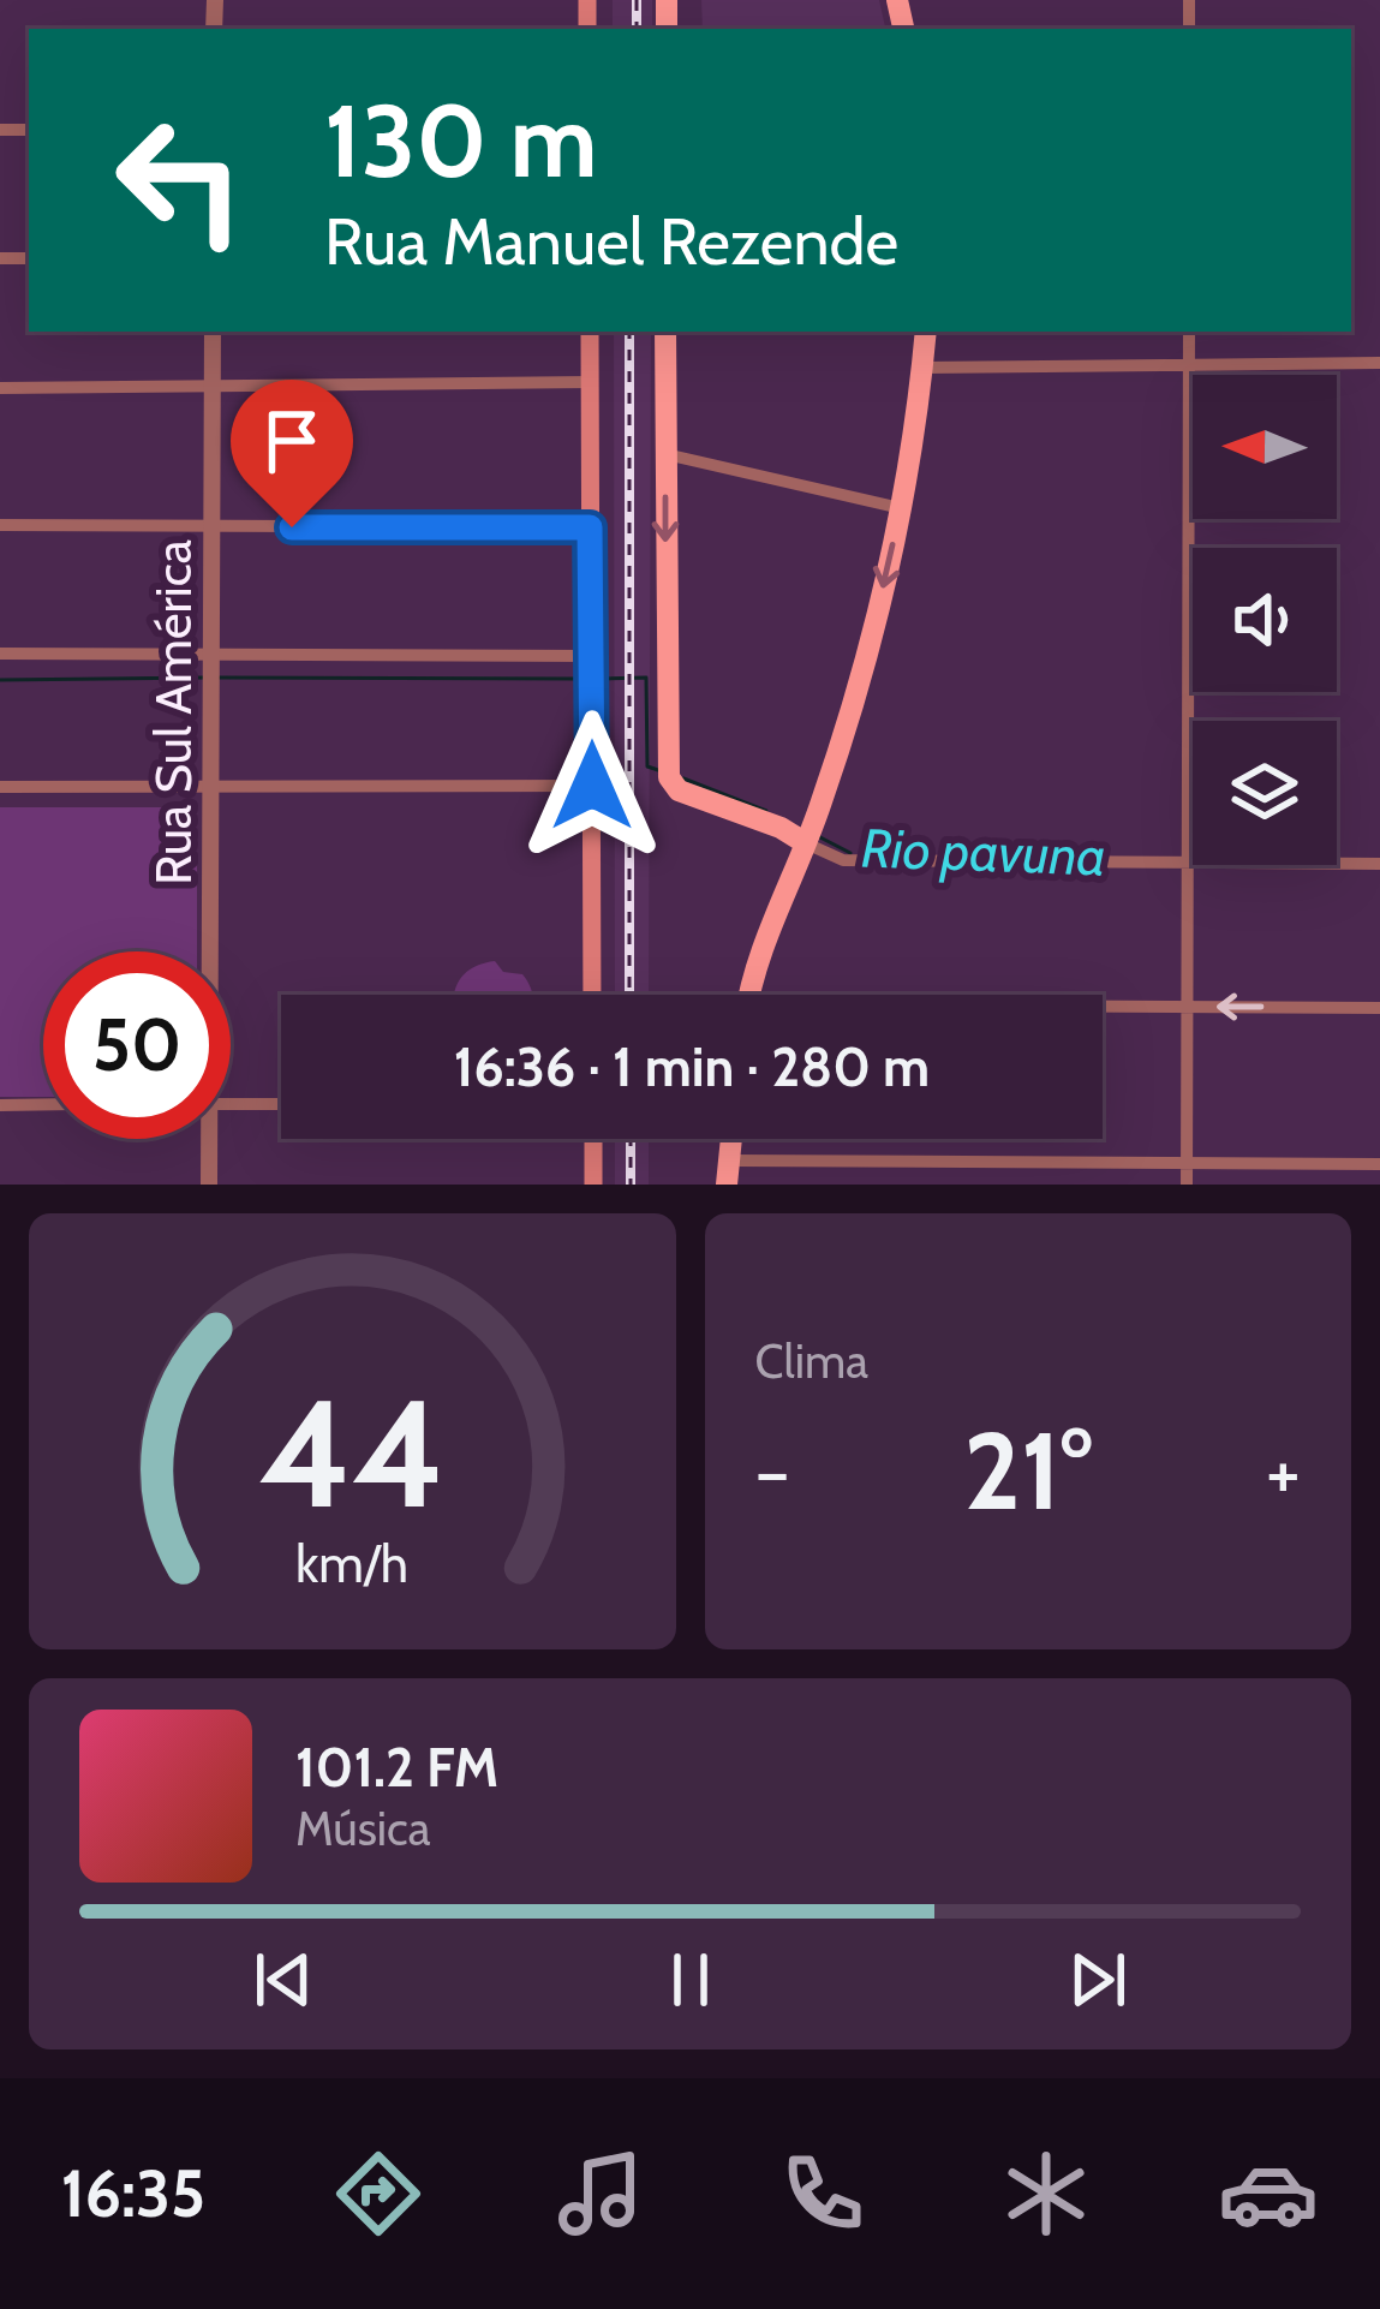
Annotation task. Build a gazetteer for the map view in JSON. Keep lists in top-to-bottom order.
{
  "streets": {
    "street": ["Rua Sul América"]
  },
  "water": ["Rio pavuna"],
  "north": "left",
  "page": {
    "turn": ["130 m", "Rua Manuel Rezende"],
    "limit": "50",
    "trip": "16:36 · 1 min · 280 m",
    "tile": "Clima",
    "heat": ["−", "21°", "+"],
    "song": ["101.2 FM", "Música"],
    "tabs": "16:35",
    "gauge": ["44", "km/h"]
  }
}
